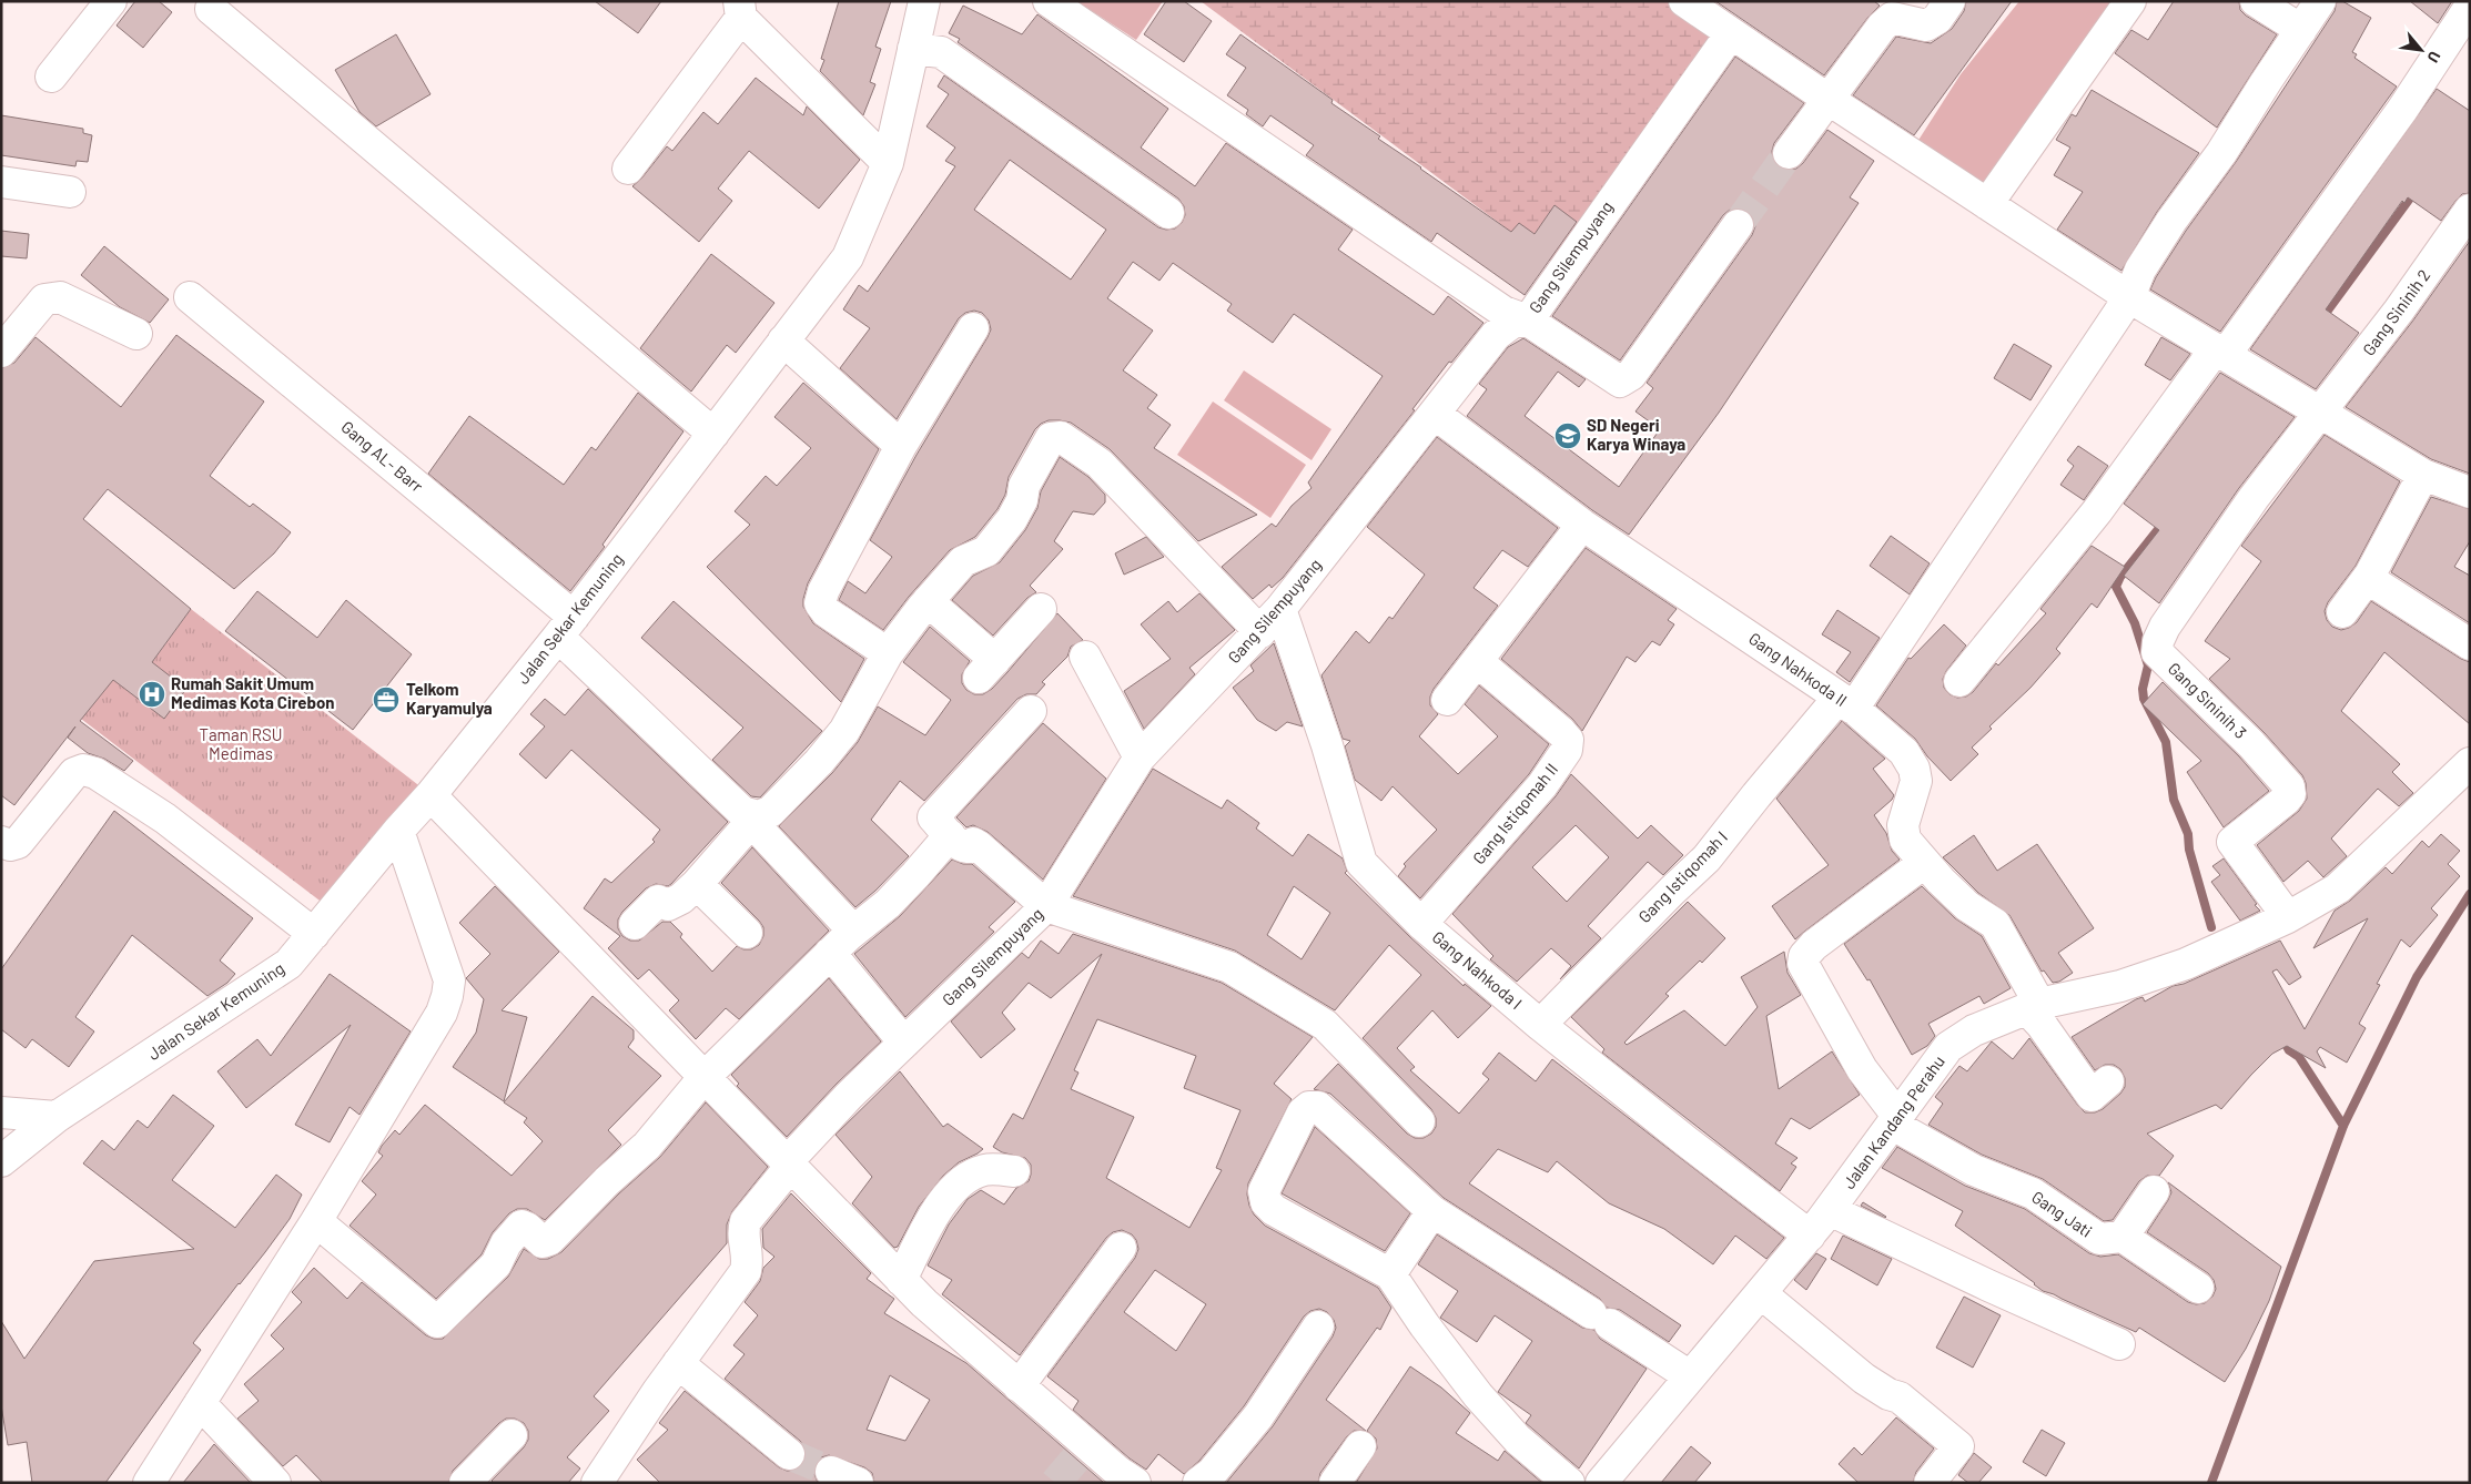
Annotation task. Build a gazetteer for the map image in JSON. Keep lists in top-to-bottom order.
{
  "streets": {
    "street": [
      "Gang Silempuyang",
      "Gang Sininih 2",
      "Gang AL- Barr",
      "Jalan Sekar Kemuning",
      "Gang Nahkoda II",
      "Gang Sininih 3",
      "Gang Istiqomah II",
      "Gang Istiqomah I",
      "Gang Nahkoda I",
      "Jalan Kandang Perahu",
      "Gang Jati"
    ]
  },
  "crossings": [
    ["Gang Silempuyang", "Gang Nahkoda II"],
    ["Gang Silempuyang", "Gang Nahkoda I"],
    ["Gang Sininih 2", "Gang Sininih 3"],
    ["Gang AL- Barr", "Jalan Sekar Kemuning"],
    ["Gang Nahkoda II", "Gang Istiqomah I"],
    ["Gang Nahkoda II", "Jalan Kandang Perahu"],
    ["Gang Sininih 3", "Jalan Kandang Perahu"],
    ["Gang Istiqomah II", "Gang Nahkoda I"],
    ["Gang Istiqomah I", "Gang Nahkoda I"],
    ["Gang Nahkoda I", "Jalan Kandang Perahu"],
    ["Jalan Kandang Perahu", "Gang Jati"]
  ],
  "parks": ["Taman RSU Medimas"],
  "places": {
    "school or university": ["SD Negeri Karya Winaya"],
    "hospital": ["Rumah Sakit Umum Medimas Kota Cirebon"],
    "office": ["Telkom Karyamulya"]
  },
  "north": "bottom right"
}
